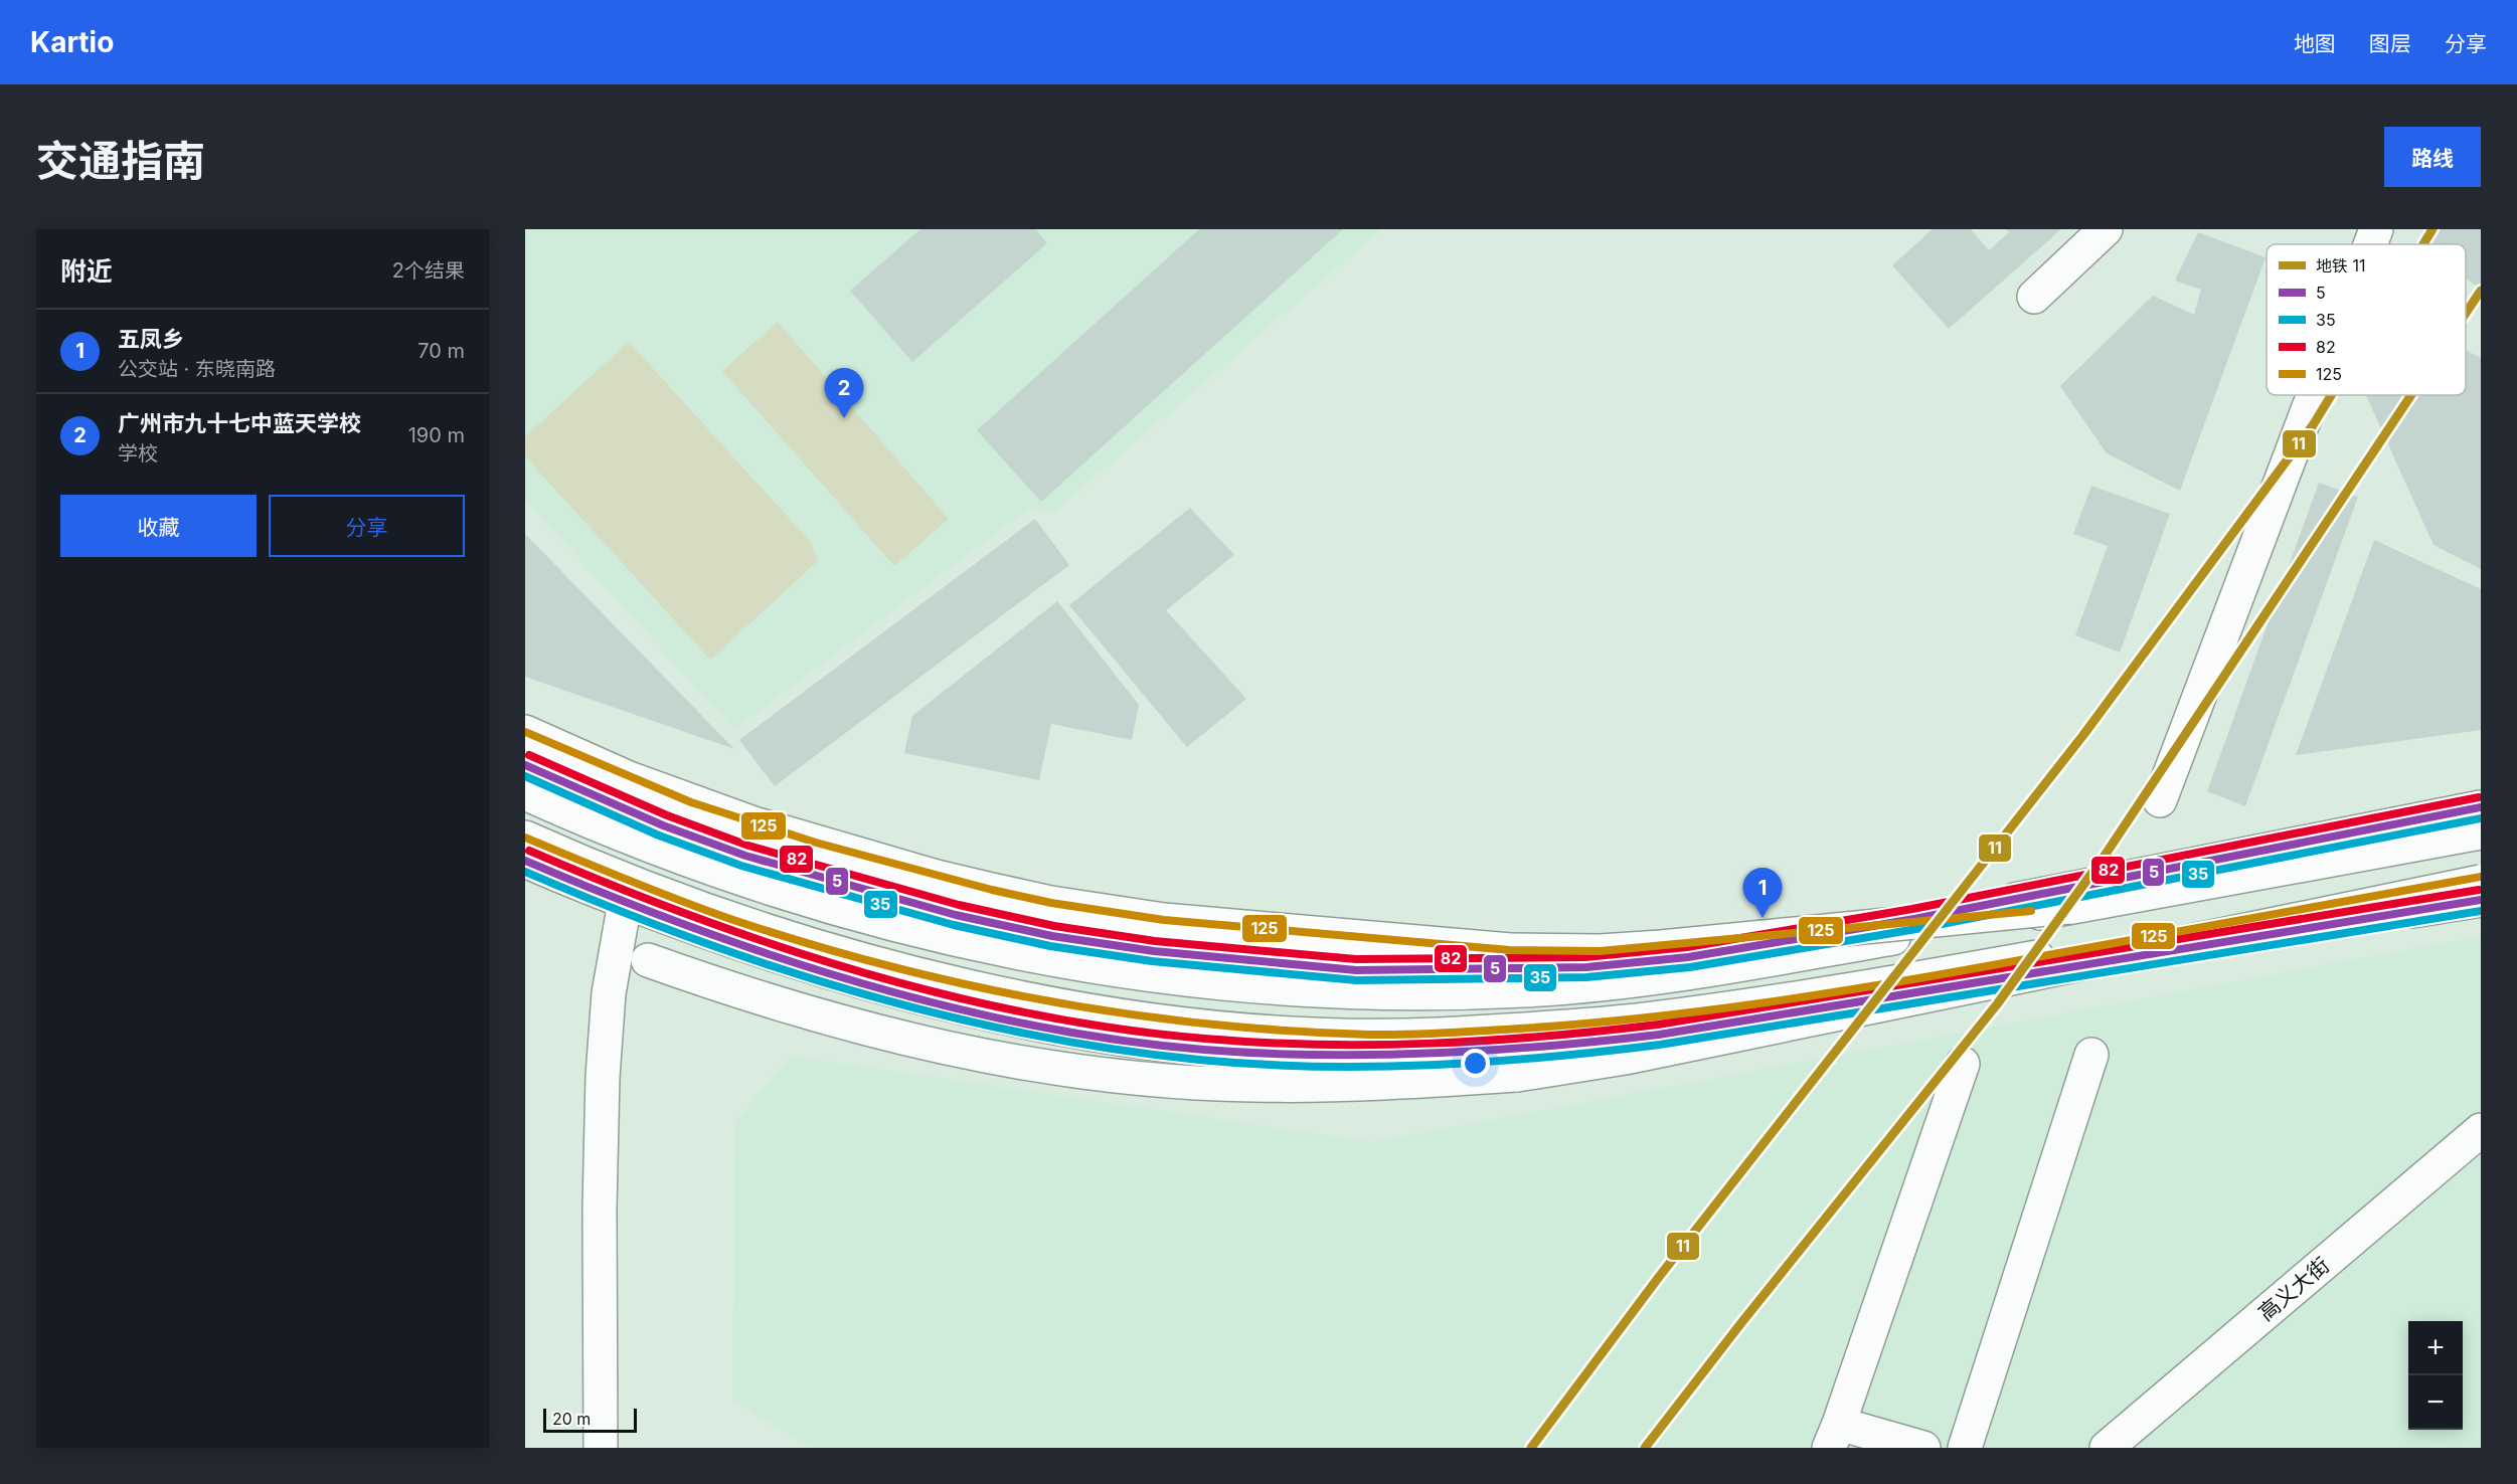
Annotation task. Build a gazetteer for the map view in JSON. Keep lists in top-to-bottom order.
{
  "streets": {
    "main road": ["高义大街"]
  },
  "lines": [
    "metro line 11",
    "transit line 125",
    "transit line 82",
    "transit line 5",
    "transit line 35"
  ],
  "legend": [
    "地铁 11",
    "5",
    "35",
    "82",
    "125"
  ],
  "scale_bar": "20 m",
  "page": {
    "header": "Kartio",
    "nav": ["地图", "图层", "分享"],
    "title": "交通指南",
    "buttons": [
      "路线",
      ["收藏", "分享"]
    ],
    "heading": ["附近", "2个结果"],
    "list": [
      {
        "mark": "1",
        "name": "五凤乡",
        "note": "公交站 · 东晓南路",
        "value": "70 m"
      },
      {
        "mark": "2",
        "name": "广州市九十七中蓝天学校",
        "note": "学校",
        "value": "190 m"
      }
    ],
    "pins": ["2", "1"],
    "map_buttons": ["+", "−"],
    "scale": "20 m"
  }
}
